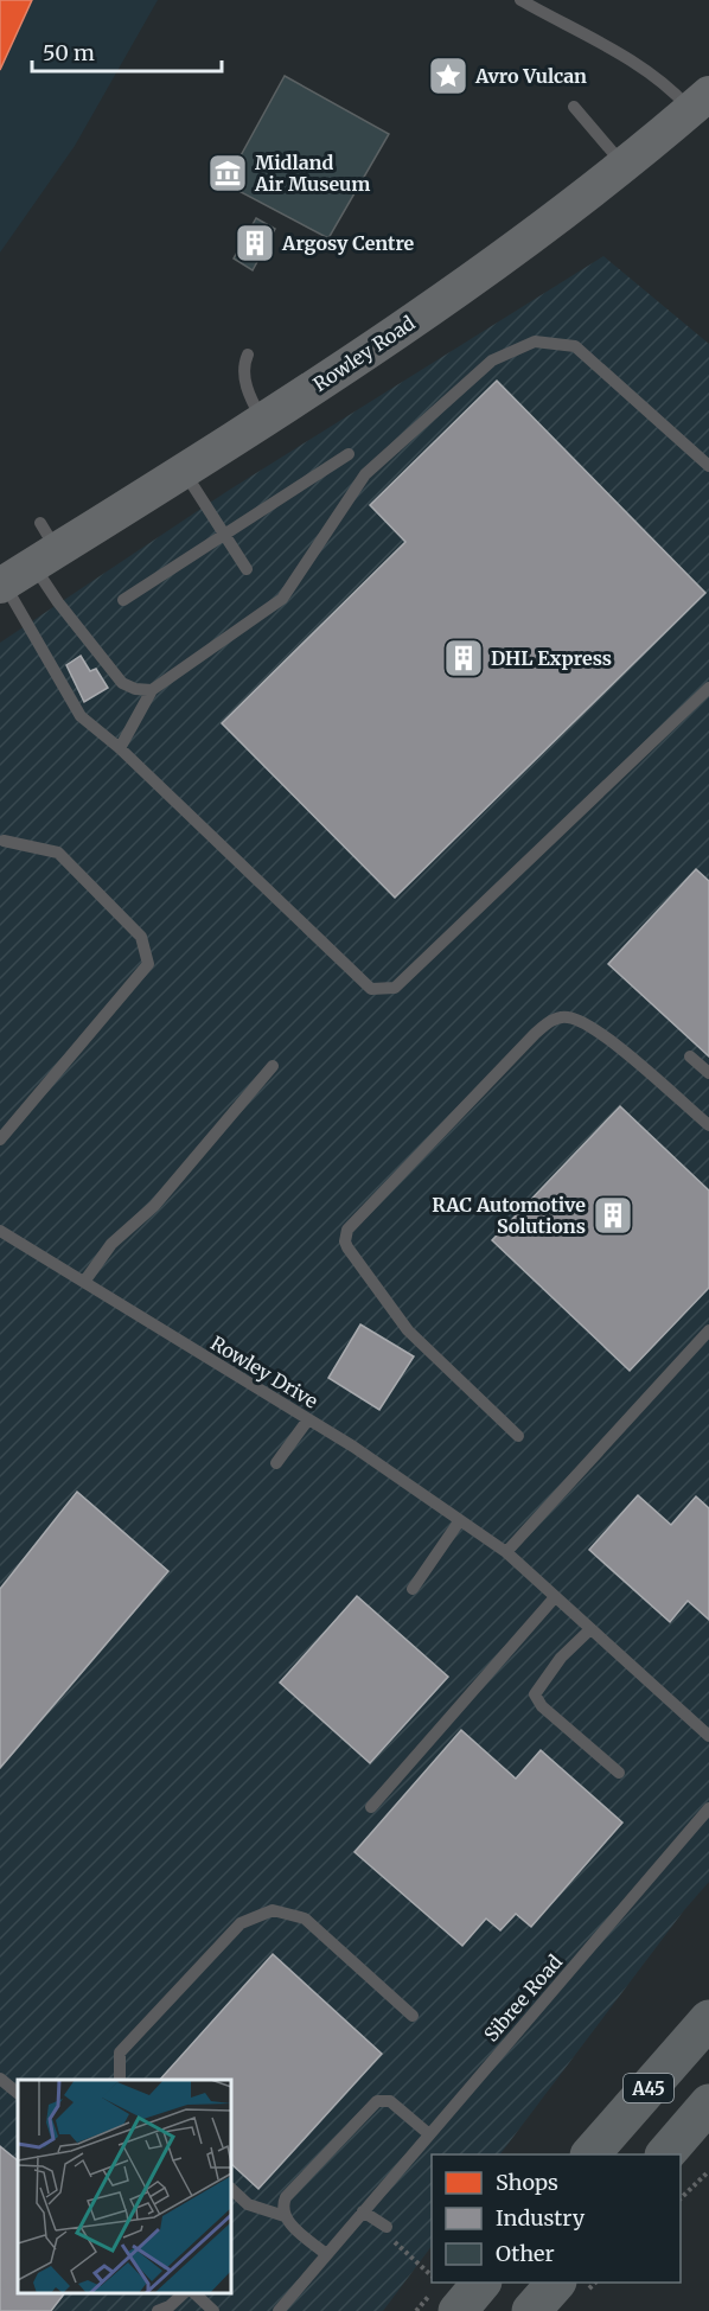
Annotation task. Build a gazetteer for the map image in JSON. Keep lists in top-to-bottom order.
{
  "streets": {
    "highway": ["A45"],
    "street": ["Rowley Road"],
    "lane": ["Rowley Drive", "Sibree Road"]
  },
  "places": {
    "place": ["Avro Vulcan"],
    "museum": ["Midland Air Museum"],
    "building": ["Argosy Centre", "DHL Express", "RAC Automotive Solutions"]
  },
  "legend": ["Shops", "Industry", "Other"],
  "scale_bar": "50 m"
}
